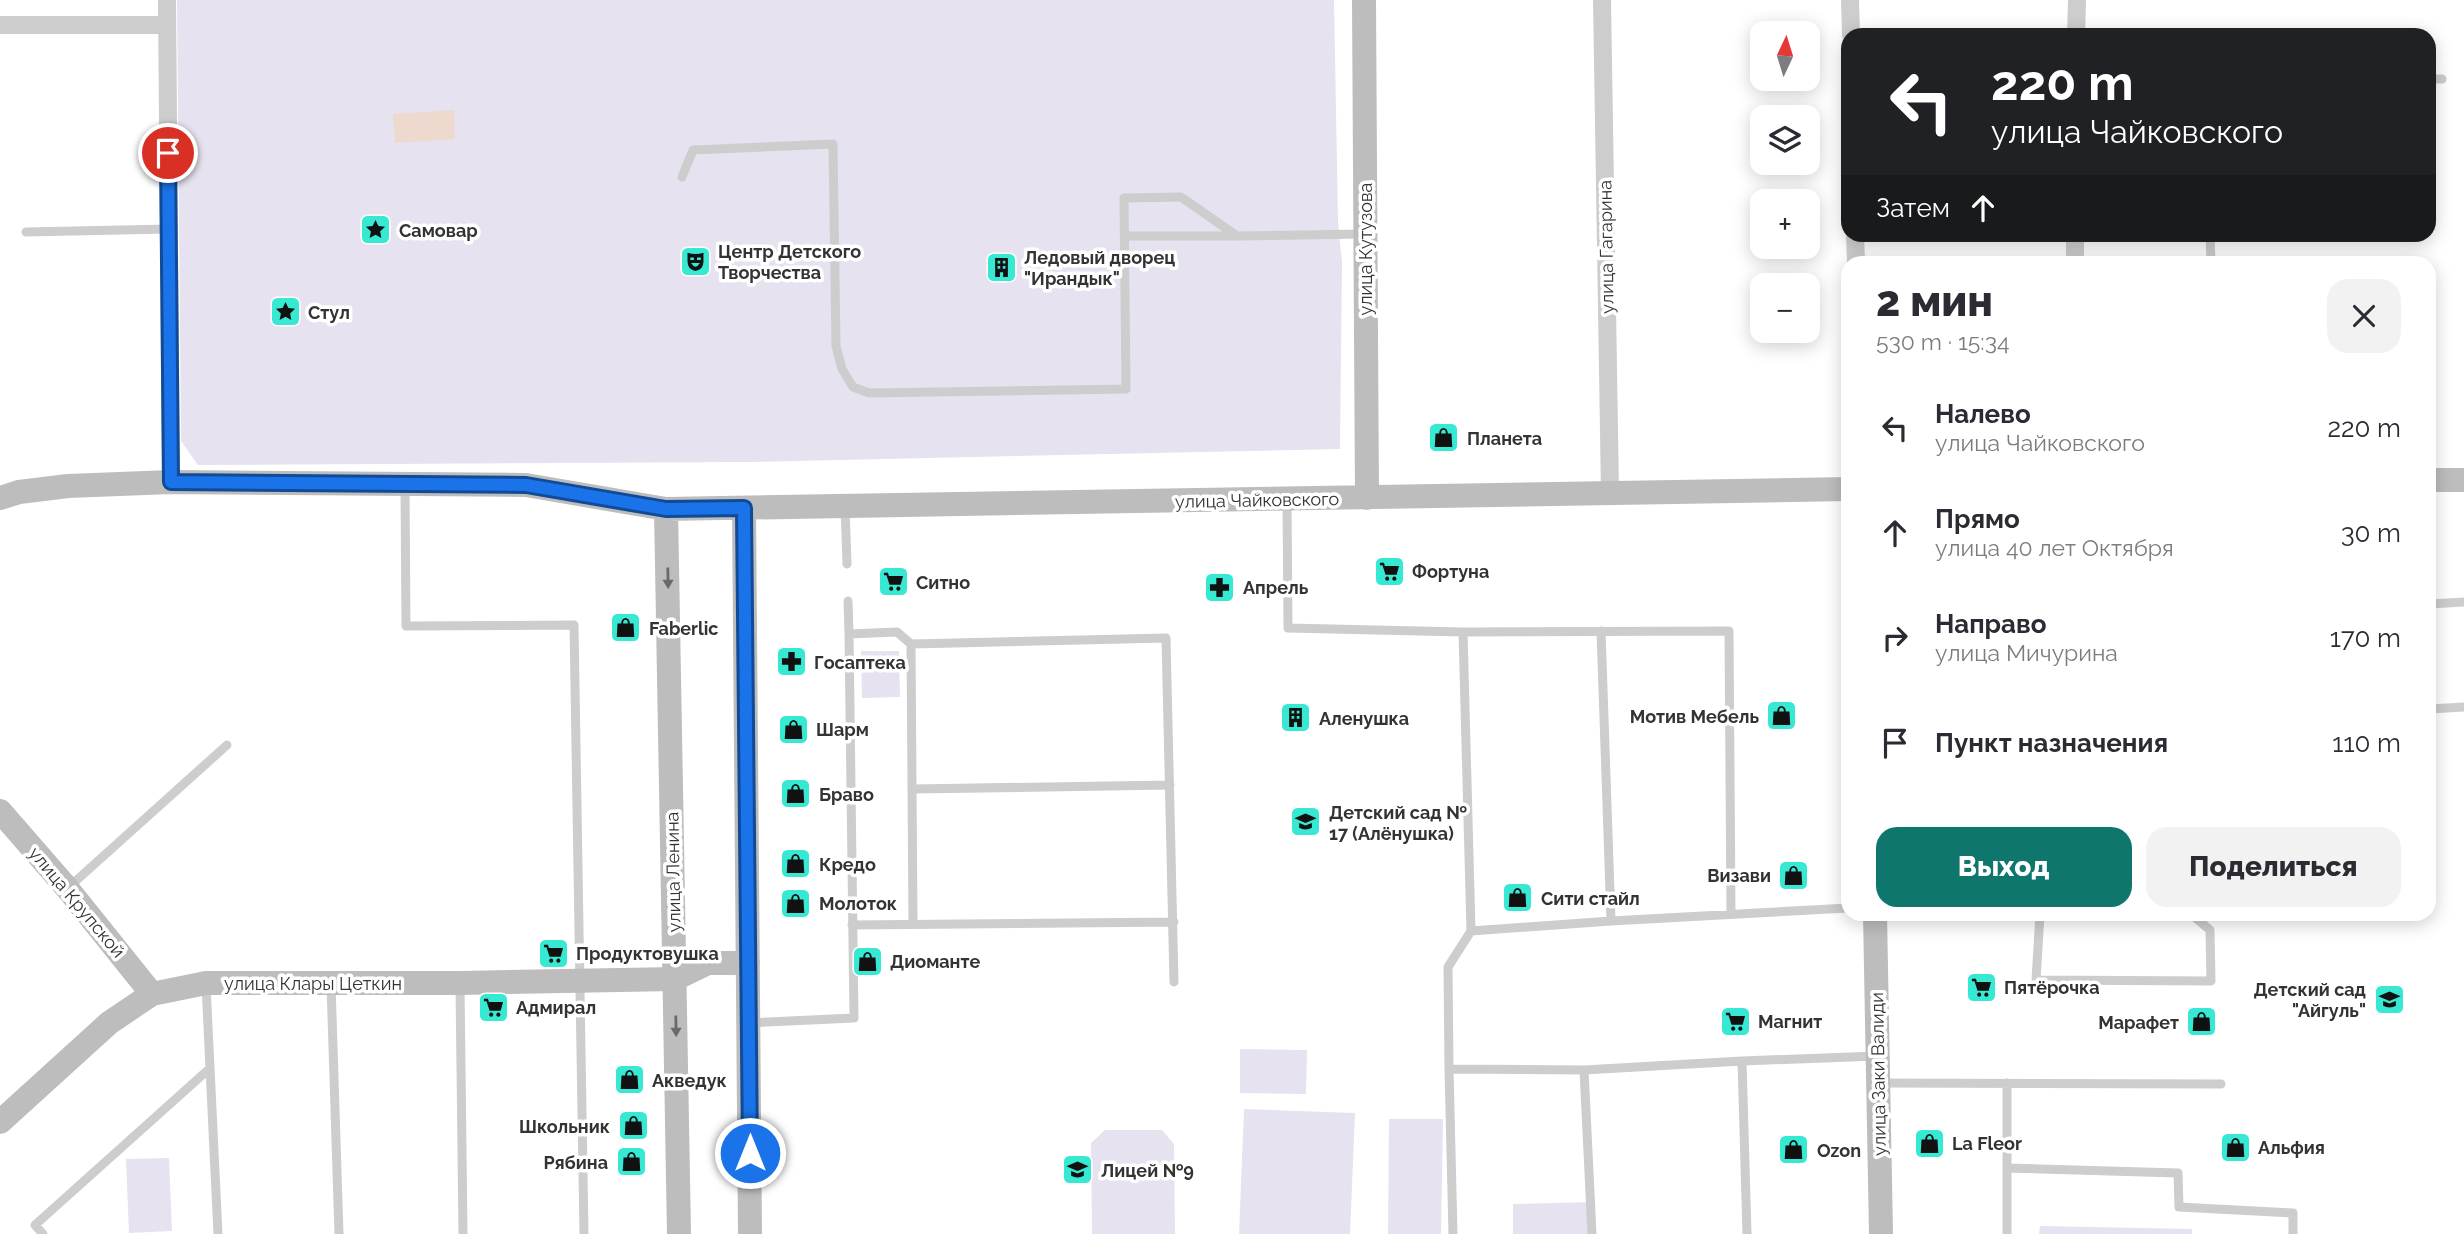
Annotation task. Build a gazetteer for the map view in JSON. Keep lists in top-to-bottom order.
{
  "streets": {
    "main road": [
      "улица Кутузова",
      "улица Чайковского",
      "улица Ленина",
      "улица Крупской",
      "улица Клары Цеткин",
      "улица Заки Валиди"
    ],
    "street": ["улица Гагарина"]
  },
  "crossings": [
    ["улица Гагарина", "улица Чайковского"],
    ["улица Кутузова", "улица Чайковского"],
    ["улица Чайковского", "улица Ленина"],
    ["улица Ленина", "улица Клары Цеткин"],
    ["улица Крупской", "улица Клары Цеткин"]
  ],
  "places": {
    "place": ["Самовар", "Стул"],
    "theatre": ["Центр Детского Творчества"],
    "building": ["Ледовый дворец \"Ирандык\"", "Аленушка"],
    "shop": [
      "Планета",
      "Faberlic",
      "Мотив Мебель",
      "Шарм",
      "Браво",
      "Кредо",
      "Визави",
      "Сити стайл",
      "Молоток",
      "Диоманте",
      "Марафет",
      "Акведук",
      "Школьник",
      "La Fleor",
      "Альфия",
      "Ozon",
      "Рябина"
    ],
    "supermarket": [
      "Фортуна",
      "Ситно",
      "Продуктовушка",
      "Пятёрочка",
      "Адмирал",
      "Магнит"
    ],
    "pharmacy": ["Апрель", "Госаптека"],
    "school or university": ["Детский сад № 17 (Алёнушка)", "Детский сад \"Айгуль\"", "Лицей №9"]
  },
  "north": "top",
  "page": {
    "map_buttons": ["+", "−"],
    "turn": ["220 m", "улица Чайковского"],
    "then": "Затем",
    "heading": ["2 мин", "530 m · 15:34"],
    "list": [
      {
        "name": "Налево",
        "note": "улица Чайковского",
        "value": "220 m"
      },
      {
        "name": "Прямо",
        "note": "улица 40 лет Октября",
        "value": "30 m"
      },
      {
        "name": "Направо",
        "note": "улица Мичурина",
        "value": "170 m"
      },
      {
        "name": "Пункт назначения",
        "value": "110 m"
      }
    ],
    "buttons": ["Выход", "Поделиться"]
  }
}
